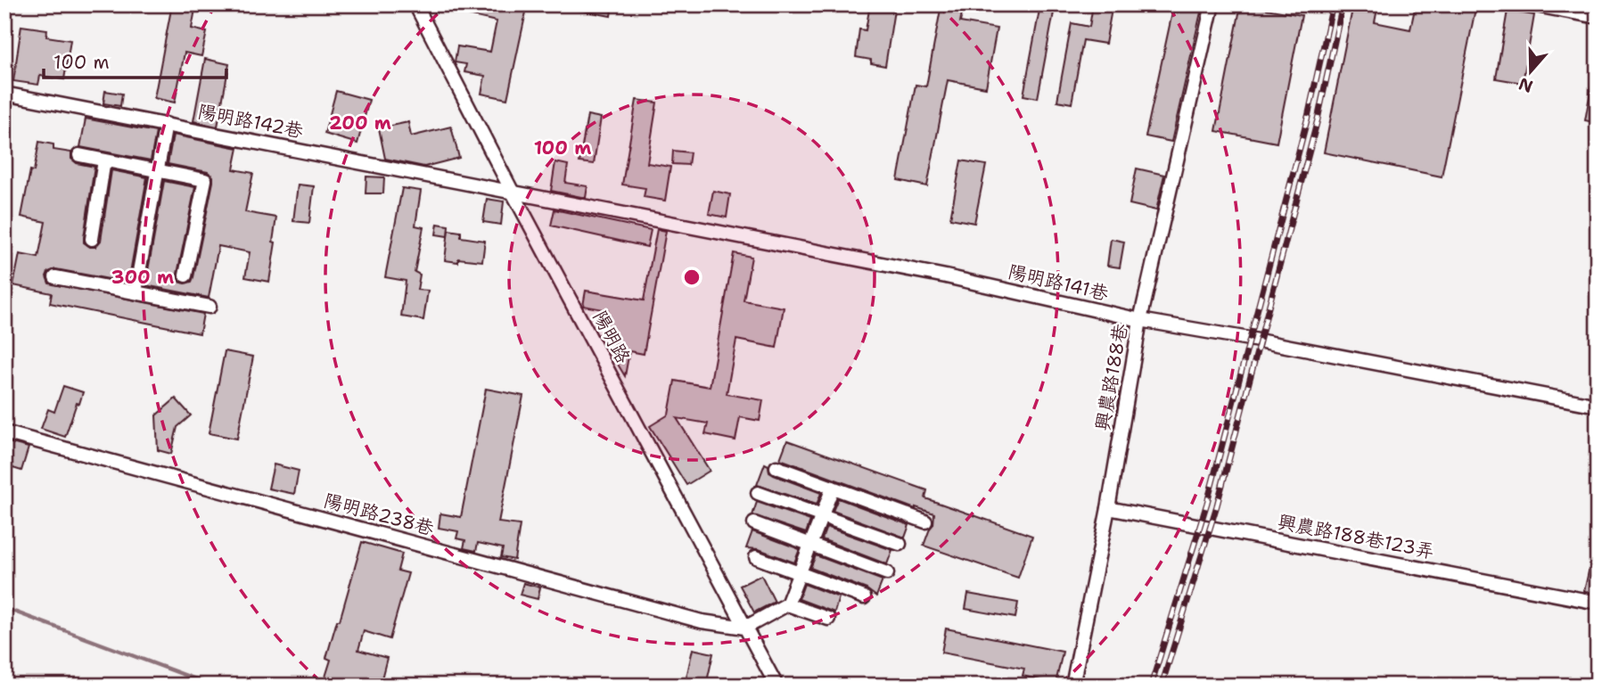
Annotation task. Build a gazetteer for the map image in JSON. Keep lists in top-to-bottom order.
{
  "streets": {
    "street": [
      "陽明路142巷",
      "陽明路141巷",
      "陽明路",
      "興農路188巷",
      "陽明路238巷",
      "興農路188巷123弄"
    ]
  },
  "crossings": [
    ["陽明路142巷", "陽明路141巷"],
    ["陽明路142巷", "陽明路"],
    ["陽明路141巷", "陽明路"],
    ["陽明路141巷", "興農路188巷"],
    ["陽明路", "陽明路238巷"],
    ["興農路188巷", "興農路188巷123弄"]
  ],
  "scale_bar": "100 m",
  "north": "bottom",
  "rings": ["200 m", "100 m", "300 m"]
}
